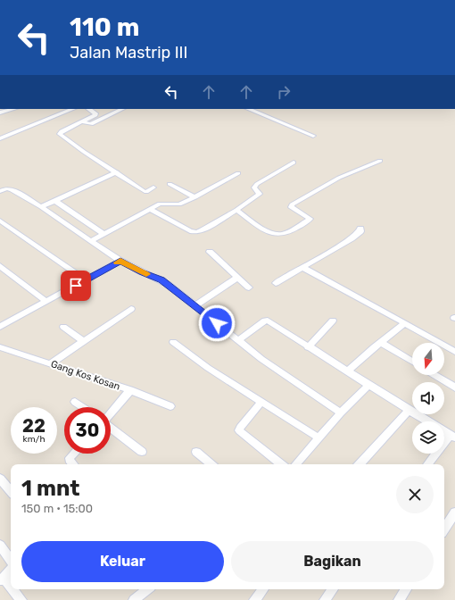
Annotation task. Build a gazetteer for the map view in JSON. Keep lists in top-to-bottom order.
{
  "streets": {
    "street": ["Gang Kos Kosan"]
  },
  "north": "bottom",
  "page": {
    "turn": ["110 m", "Jalan Mastrip III"],
    "speed": "22 km/h",
    "limit": "30",
    "heading": ["1 mnt", "150 m · 15:00"],
    "buttons": ["Keluar", "Bagikan"]
  }
}
